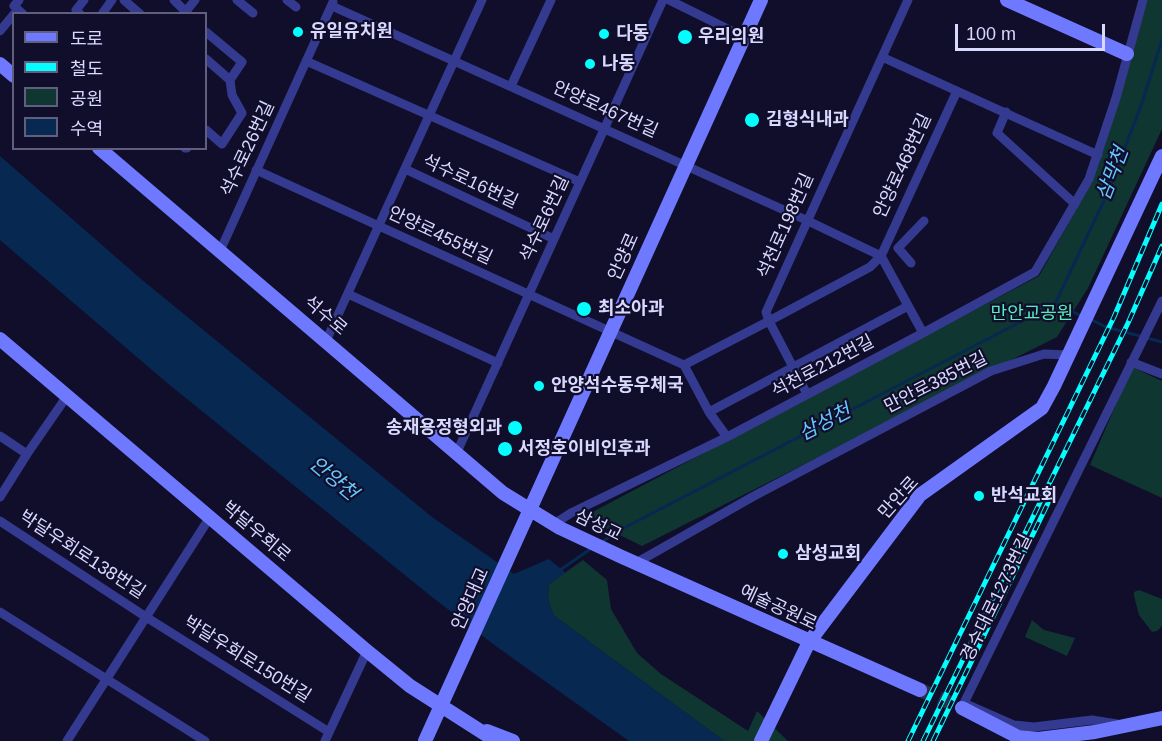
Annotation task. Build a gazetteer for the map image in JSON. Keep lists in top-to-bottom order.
{
  "streets": {
    "street": [
      "안양로467번길",
      "석수로26번길",
      "안양로468번길",
      "석수로16번길",
      "석수로6번길",
      "석천로198번길",
      "안양로455번길",
      "안양로",
      "석수로",
      "석천로212번길",
      "만안로385번길",
      "만안로",
      "삼성교",
      "박달우회로",
      "박달우회로138번길",
      "경수대로1273번길",
      "안양대교",
      "예술공원로",
      "박달우회로150번길"
    ]
  },
  "crossings": [
    ["안양로467번길", "석수로26번길"],
    ["안양로467번길", "석수로16번길"],
    ["안양로467번길", "석수로6번길"],
    ["안양로467번길", "안양로"],
    ["석수로26번길", "안양로455번길"],
    ["석수로26번길", "석수로"],
    ["안양로468번길", "석천로198번길"],
    ["석수로16번길", "석수로6번길"],
    ["석수로16번길", "안양로455번길"],
    ["석수로16번길", "석수로"],
    ["석수로6번길", "안양로455번길"],
    ["석수로6번길", "석수로"],
    ["안양로455번길", "안양로"],
    ["안양로", "석수로"],
    ["안양로", "안양대교"],
    ["석천로212번길", "삼성교"],
    ["만안로385번길", "만안로"],
    ["만안로385번길", "예술공원로"],
    ["만안로", "예술공원로"],
    ["삼성교", "예술공원로"],
    ["박달우회로", "안양대교"],
    ["박달우회로138번길", "박달우회로150번길"]
  ],
  "water": ["삼막천", "삼성천", "안양천"],
  "parks": ["만안교공원"],
  "places": [
    "유일유치원",
    "다동",
    "우리의원",
    "나동",
    "김형식내과",
    "최소아과",
    "안양석수동우체국",
    "송재용정형외과",
    "서정호이비인후과",
    "반석교회",
    "삼성교회"
  ],
  "legend": [
    "도로",
    "철도",
    "공원",
    "수역"
  ],
  "scale_bar": "100 m"
}
